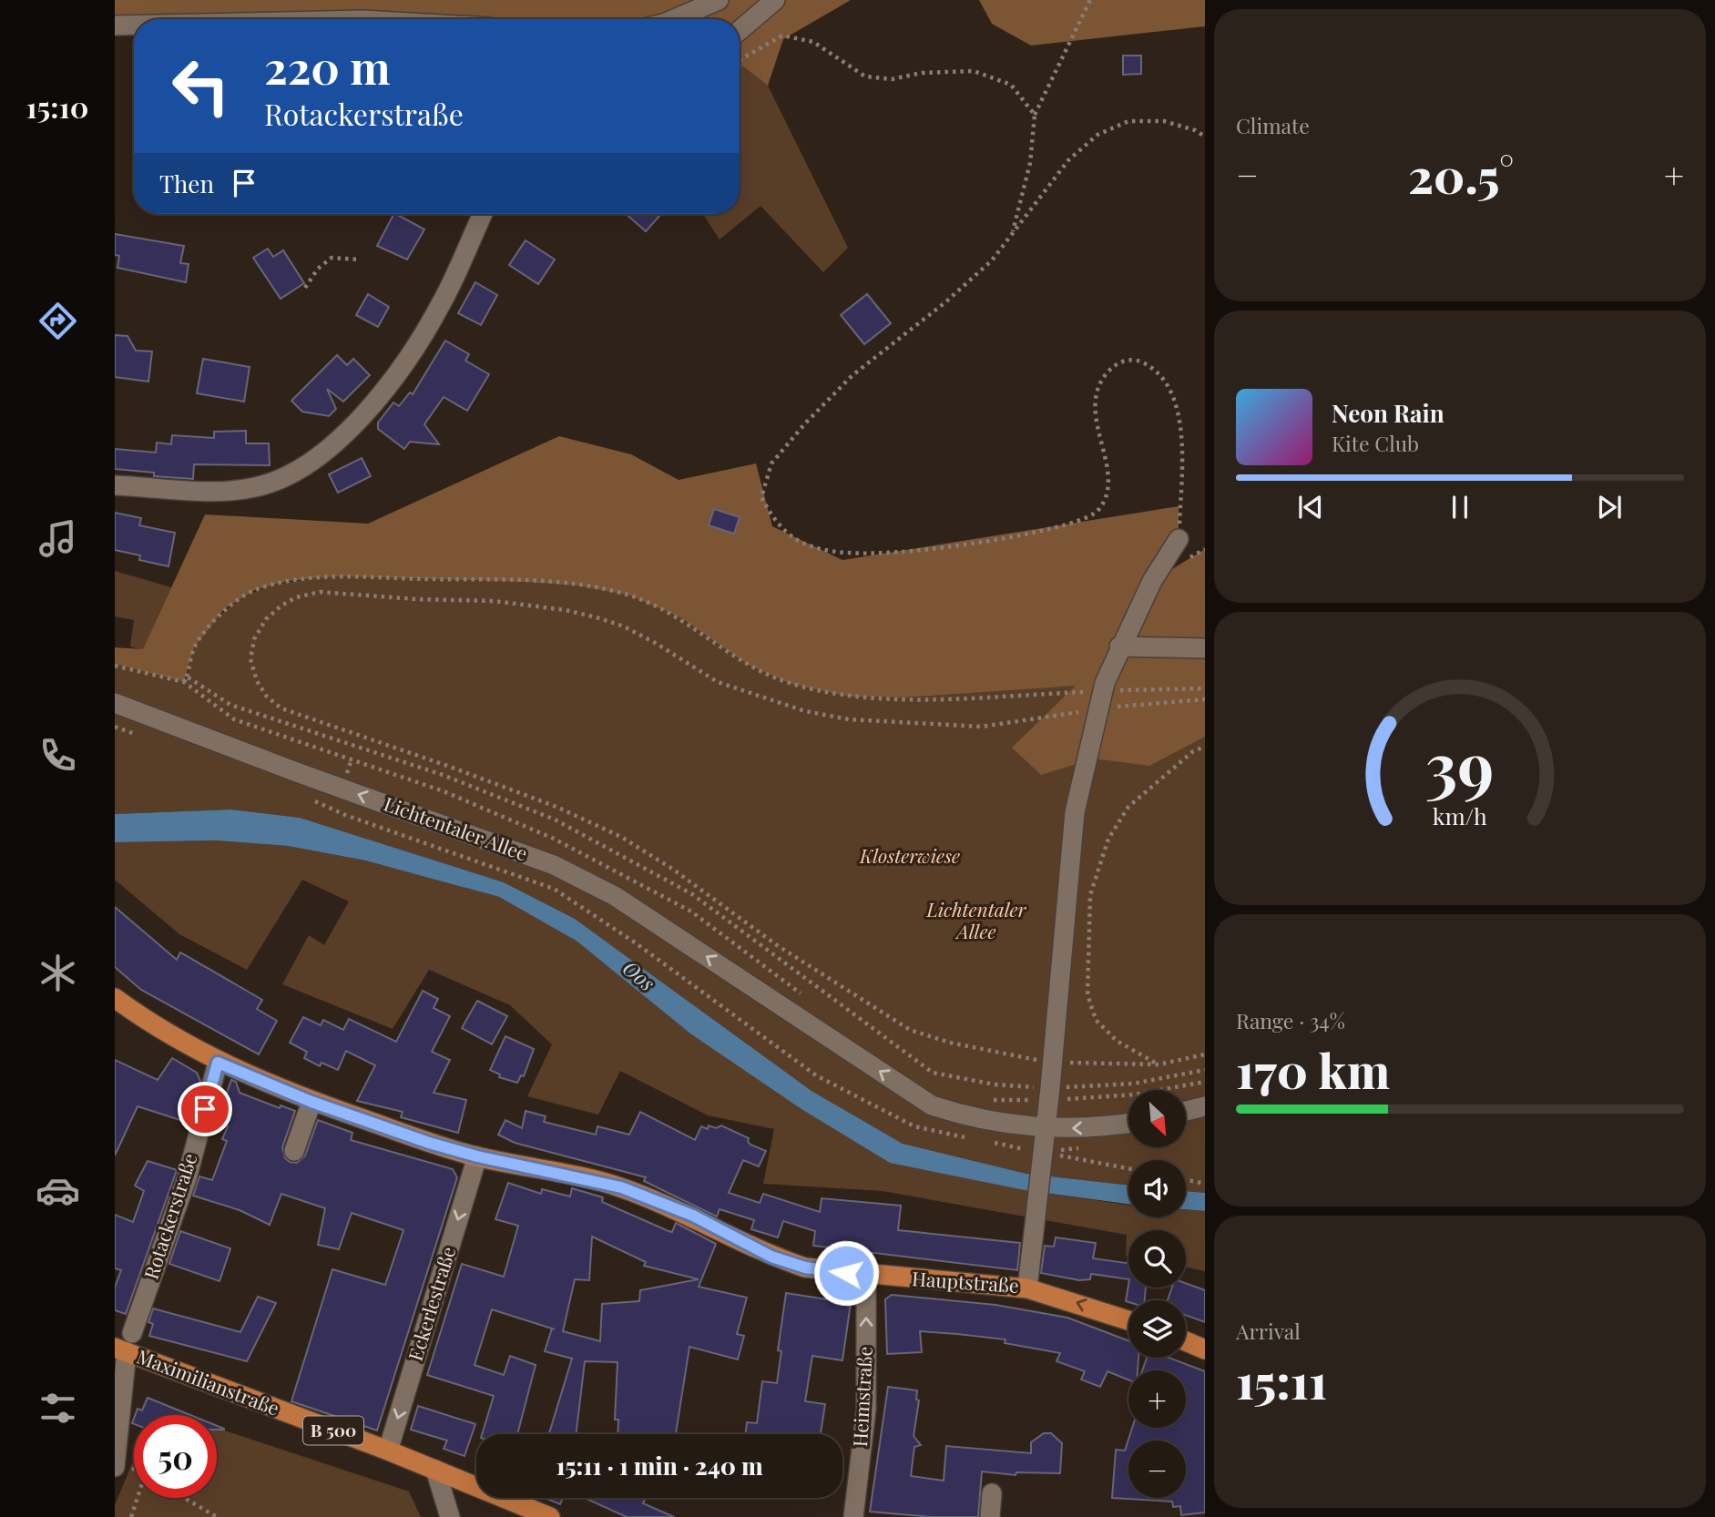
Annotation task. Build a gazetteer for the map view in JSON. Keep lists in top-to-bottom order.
{
  "streets": {
    "main road": ["Hauptstraße", "Maximilianstraße", "B 500"],
    "street": [
      "Lichtentaler Allee",
      "Rotackerstraße",
      "Eckerlestraße",
      "Heimstraße"
    ]
  },
  "crossings": [
    ["Rotackerstraße", "Hauptstraße"],
    ["Hauptstraße", "Eckerlestraße"],
    ["Hauptstraße", "Heimstraße"],
    ["Eckerlestraße", "Maximilianstraße"]
  ],
  "one_way": ["Lichtentaler Allee", "Eckerlestraße", "Heimstraße"],
  "water": ["Oos"],
  "parks": ["Klosterwiese", "Lichtentaler Allee"],
  "north": "bottom right",
  "page": {
    "tabs": "15:10",
    "tile": [
      "Climate",
      ["Range · 34%", "170 km"],
      ["Arrival", "15:11"]
    ],
    "turn": ["220 m", "Rotackerstraße"],
    "heat": ["−", "20.5°", "+"],
    "then": "Then",
    "song": ["Neon Rain", "Kite Club"],
    "map_buttons": ["+", "−"],
    "limit": "50",
    "trip": "15:11 · 1 min · 240 m",
    "gauge": ["39", "km/h"]
  }
}
